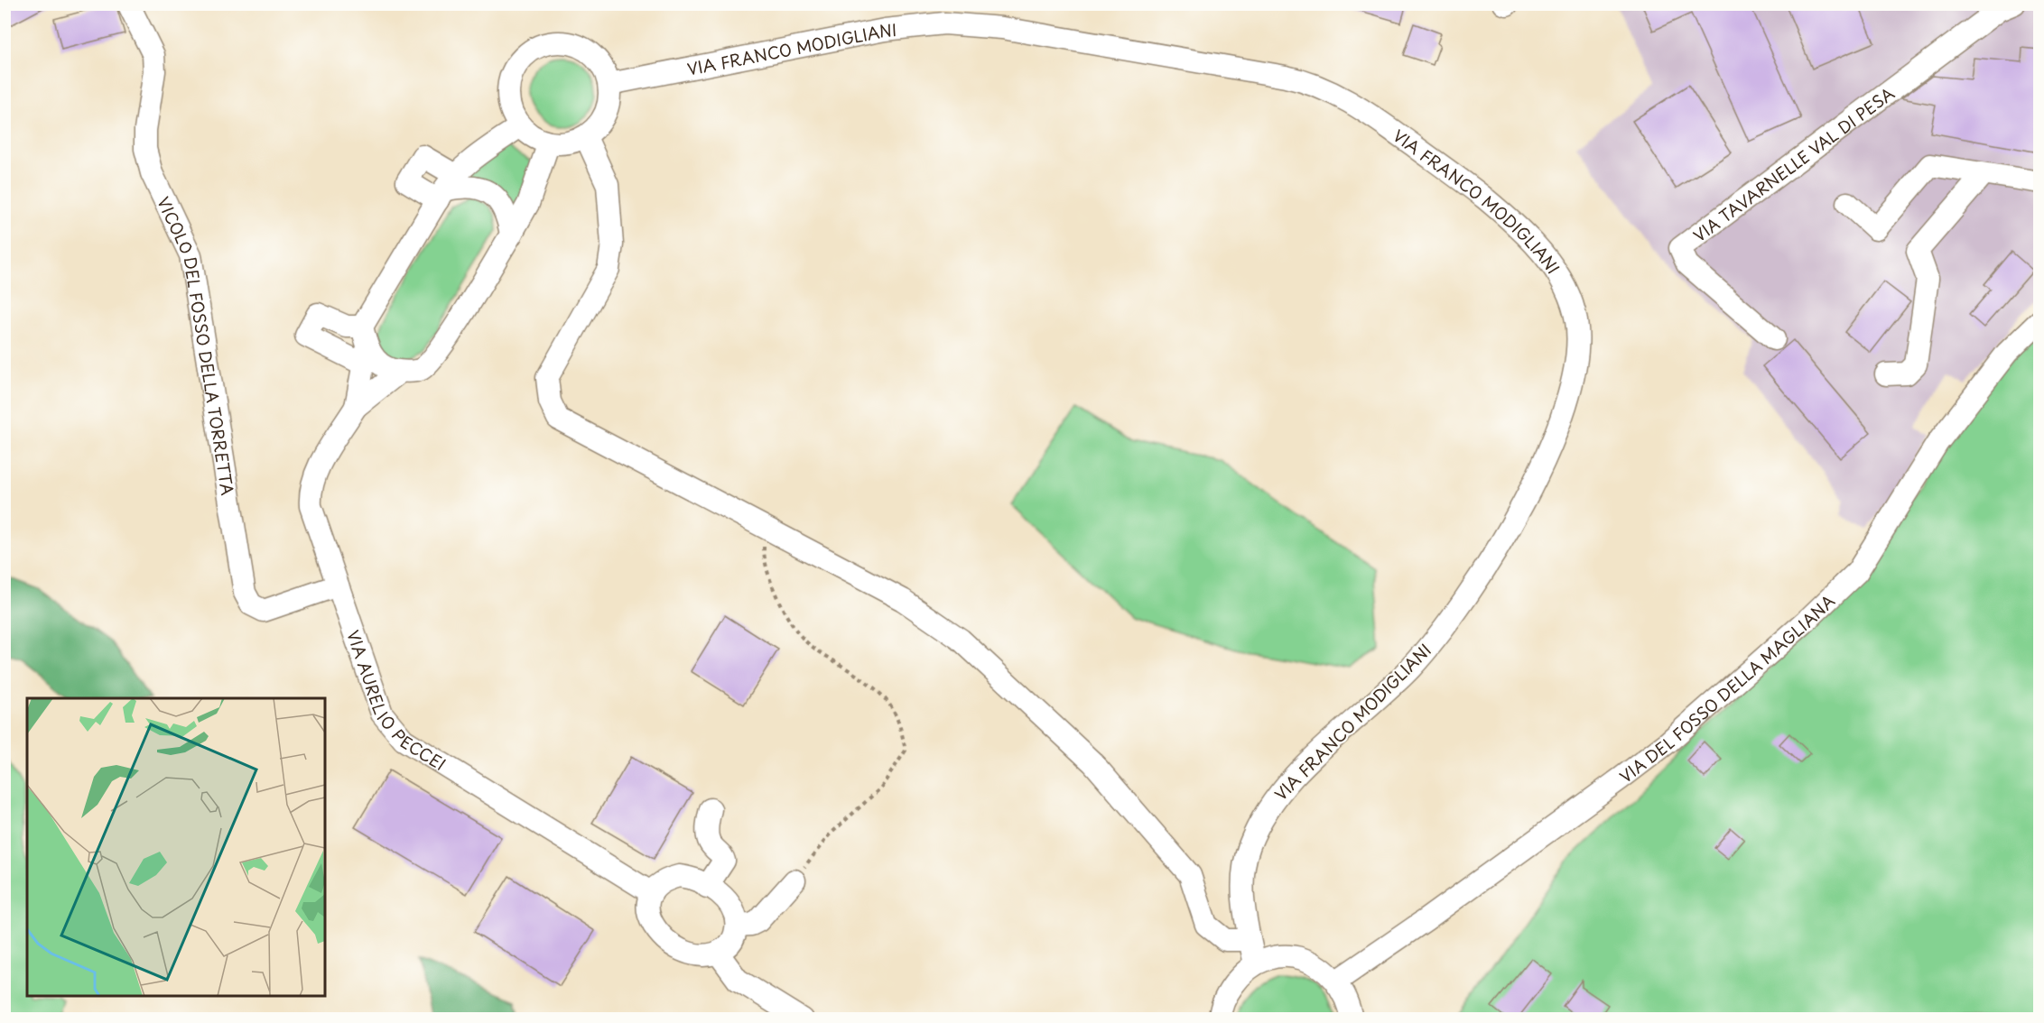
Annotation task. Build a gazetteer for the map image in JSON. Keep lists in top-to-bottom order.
{
  "streets": {
    "street": [
      "VIA FRANCO MODIGLIANI",
      "VIA TAVARNELLE VAL DI PESA",
      "VICOLO DEL FOSSO DELLA TORRETTA",
      "VIA DEL FOSSO DELLA MAGLIANA",
      "VIA AURELIO PECCEI"
    ]
  },
  "crossings": [
    ["VICOLO DEL FOSSO DELLA TORRETTA", "VIA AURELIO PECCEI"]
  ]
}
